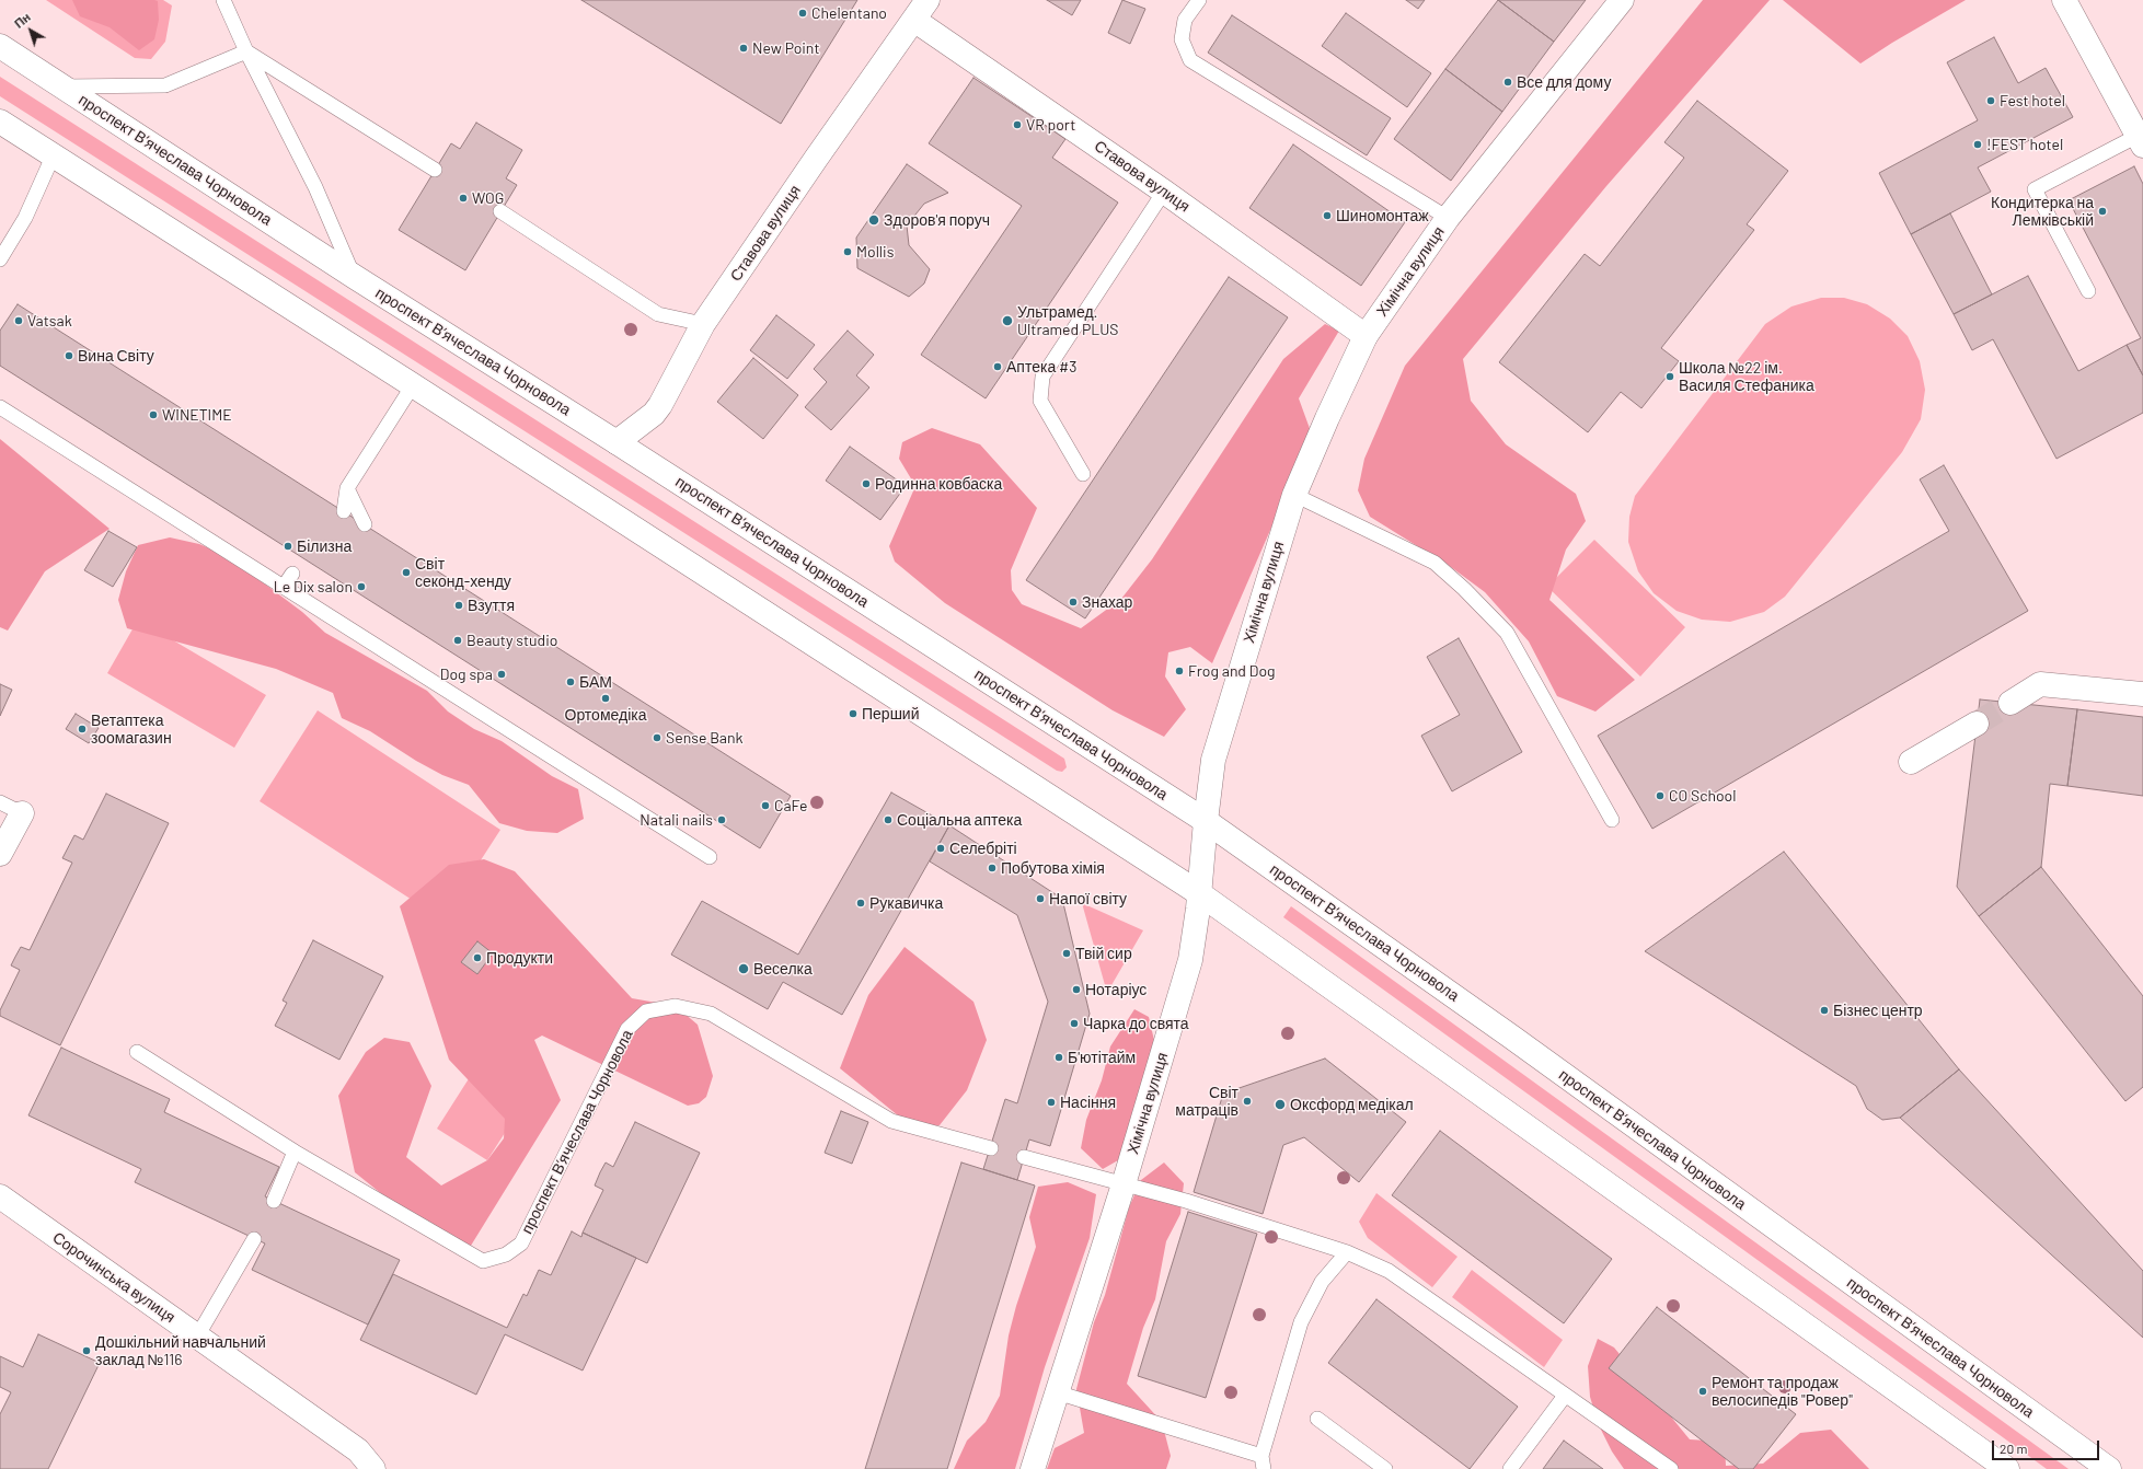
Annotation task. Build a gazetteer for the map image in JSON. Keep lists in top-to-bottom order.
{
  "streets": {
    "main road": [
      "проспект Вʼячеслава Чорновола",
      "Ставова вулиця",
      "Хімічна вулиця",
      "Сорочинська вулиця"
    ]
  },
  "crossings": [
    ["проспект Вʼячеслава Чорновола", "Ставова вулиця"],
    ["проспект Вʼячеслава Чорновола", "Хімічна вулиця"],
    ["Ставова вулиця", "Хімічна вулиця"]
  ],
  "places": [
    "Chelentano",
    "New Point",
    "Все для дому",
    "Fest hotel",
    "VR port",
    "!FEST hotel",
    "WOG",
    "Кондитерка на Лемківській",
    "Шиномонтаж",
    "Здоров'я поруч",
    "Mollis",
    "Vatsak",
    "Ультрамед. Ultramed PLUS",
    "Вина Світу",
    "Аптека #3",
    "Школа №22 ім. Василя Стефаника",
    "WINETIME",
    "Родинна ковбаска",
    "Білизна",
    "Світ секонд-хенду",
    "Le Dix salon",
    "Знахар",
    "Взуття",
    "Beauty studio",
    "Frog and Dog",
    "Dog spa",
    "БАМ",
    "Ортомедіка",
    "Перший",
    "Ветаптека зоомагазин",
    "Sense Bank",
    "CO School",
    "CaFe",
    "Natali nails",
    "Соціальна аптека",
    "Селебріті",
    "Побутова хімія",
    "Напої світу",
    "Рукавичка",
    "Твій сир",
    "Продукти",
    "Веселка",
    "Нотаріус",
    "Бізнес центр",
    "Чарка до свята",
    "Б'ютітайм",
    "Світ матраців",
    "Насіння",
    "Оксфорд медікал",
    "Дошкільний навчальний заклад №116",
    "Ремонт та продаж велосипедів \"Ровер\""
  ],
  "scale_bar": "20 m",
  "north": "top left"
}
